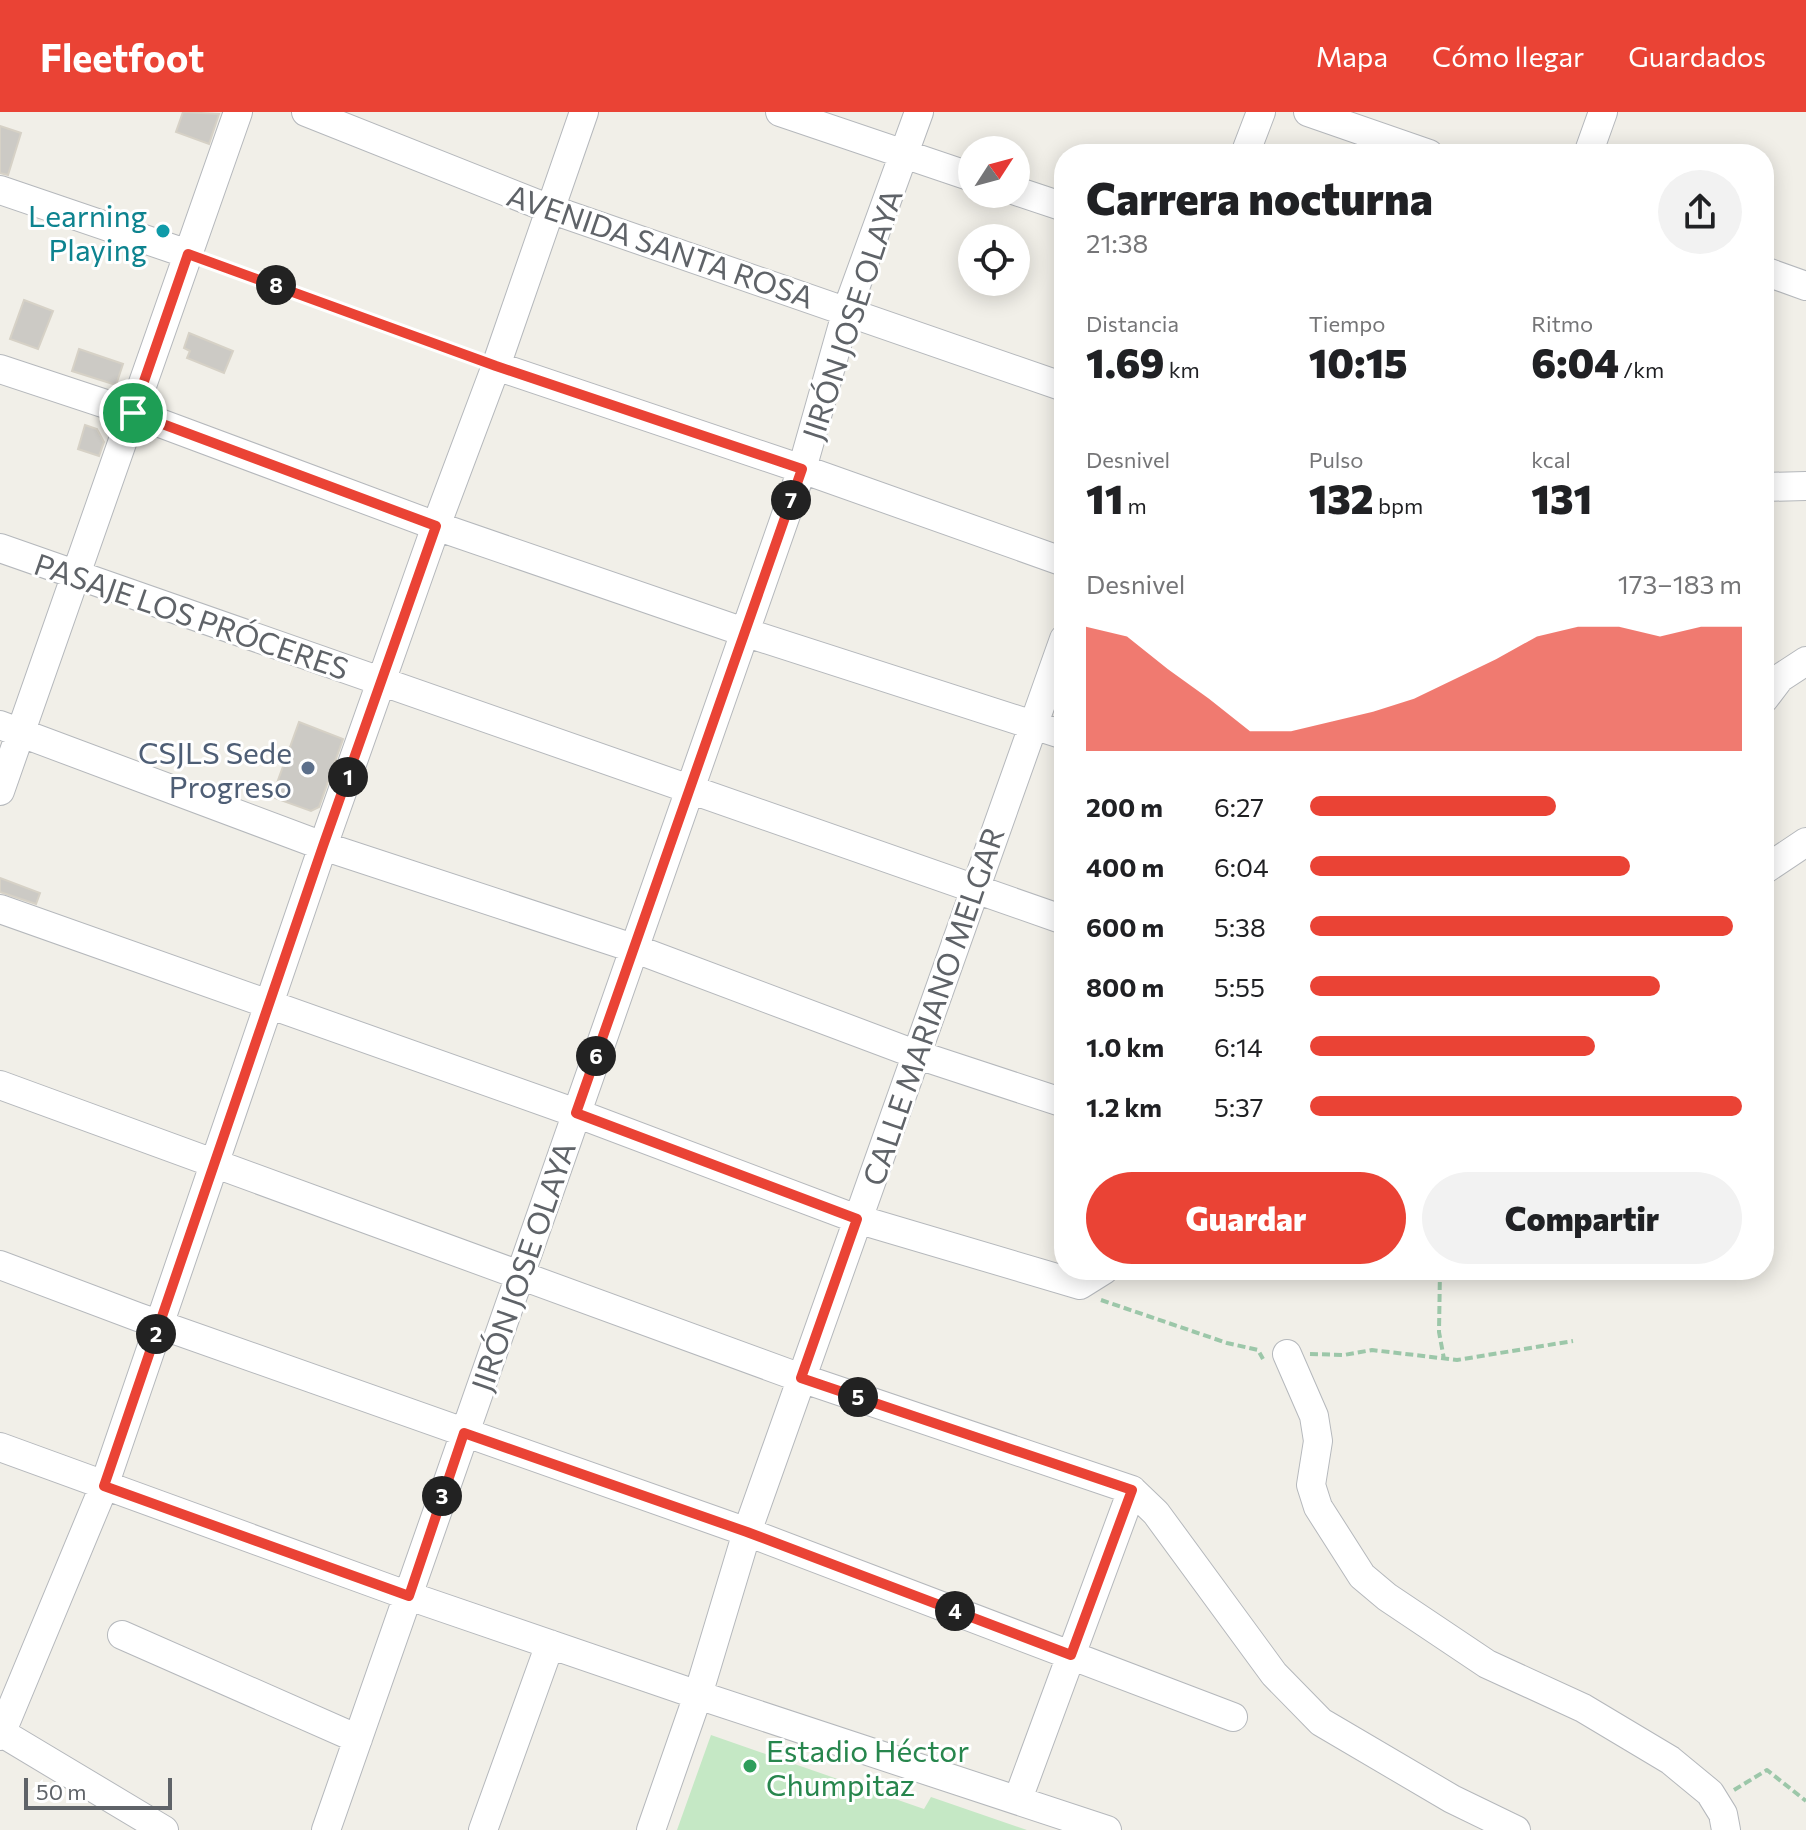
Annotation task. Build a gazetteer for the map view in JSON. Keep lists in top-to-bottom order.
{
  "streets": {
    "street": [
      "AVENIDA SANTA ROSA",
      "JIRÓN JOSE OLAYA",
      "PASAJE LOS PRÓCERES",
      "CALLE MARIANO MELGAR"
    ]
  },
  "crossings": [
    ["AVENIDA SANTA ROSA", "JIRÓN JOSE OLAYA"],
    ["JIRÓN JOSE OLAYA", "PASAJE LOS PRÓCERES"],
    ["PASAJE LOS PRÓCERES", "CALLE MARIANO MELGAR"]
  ],
  "places": ["Learning Playing", "CSJLS Sede Progreso", "Estadio Héctor Chumpitaz"],
  "scale_bar": "50 m",
  "north": "top right",
  "page": {
    "header": "Fleetfoot",
    "nav": ["Mapa", "Cómo llegar", "Guardados"],
    "heading": ["Carrera nocturna", "21:38"],
    "pins": [
      "8",
      "7",
      "1",
      "6",
      "2",
      "5",
      "3",
      "4"
    ],
    "stats": [
      ["Distancia", "1.69 km"],
      ["Tiempo", "10:15"],
      ["Ritmo", "6:04 /km"],
      ["Desnivel", "11 m"],
      ["Pulso", "132 bpm"],
      ["kcal", "131"]
    ],
    "chart": ["Desnivel", "173–183 m"],
    "list": [
      {
        "name": "200 m",
        "note": "6:27"
      },
      {
        "name": "400 m",
        "note": "6:04"
      },
      {
        "name": "600 m",
        "note": "5:38"
      },
      {
        "name": "800 m",
        "note": "5:55"
      },
      {
        "name": "1.0 km",
        "note": "6:14"
      },
      {
        "name": "1.2 km",
        "note": "5:37"
      }
    ],
    "buttons": ["Guardar", "Compartir"],
    "scale": "50 m"
  }
}
